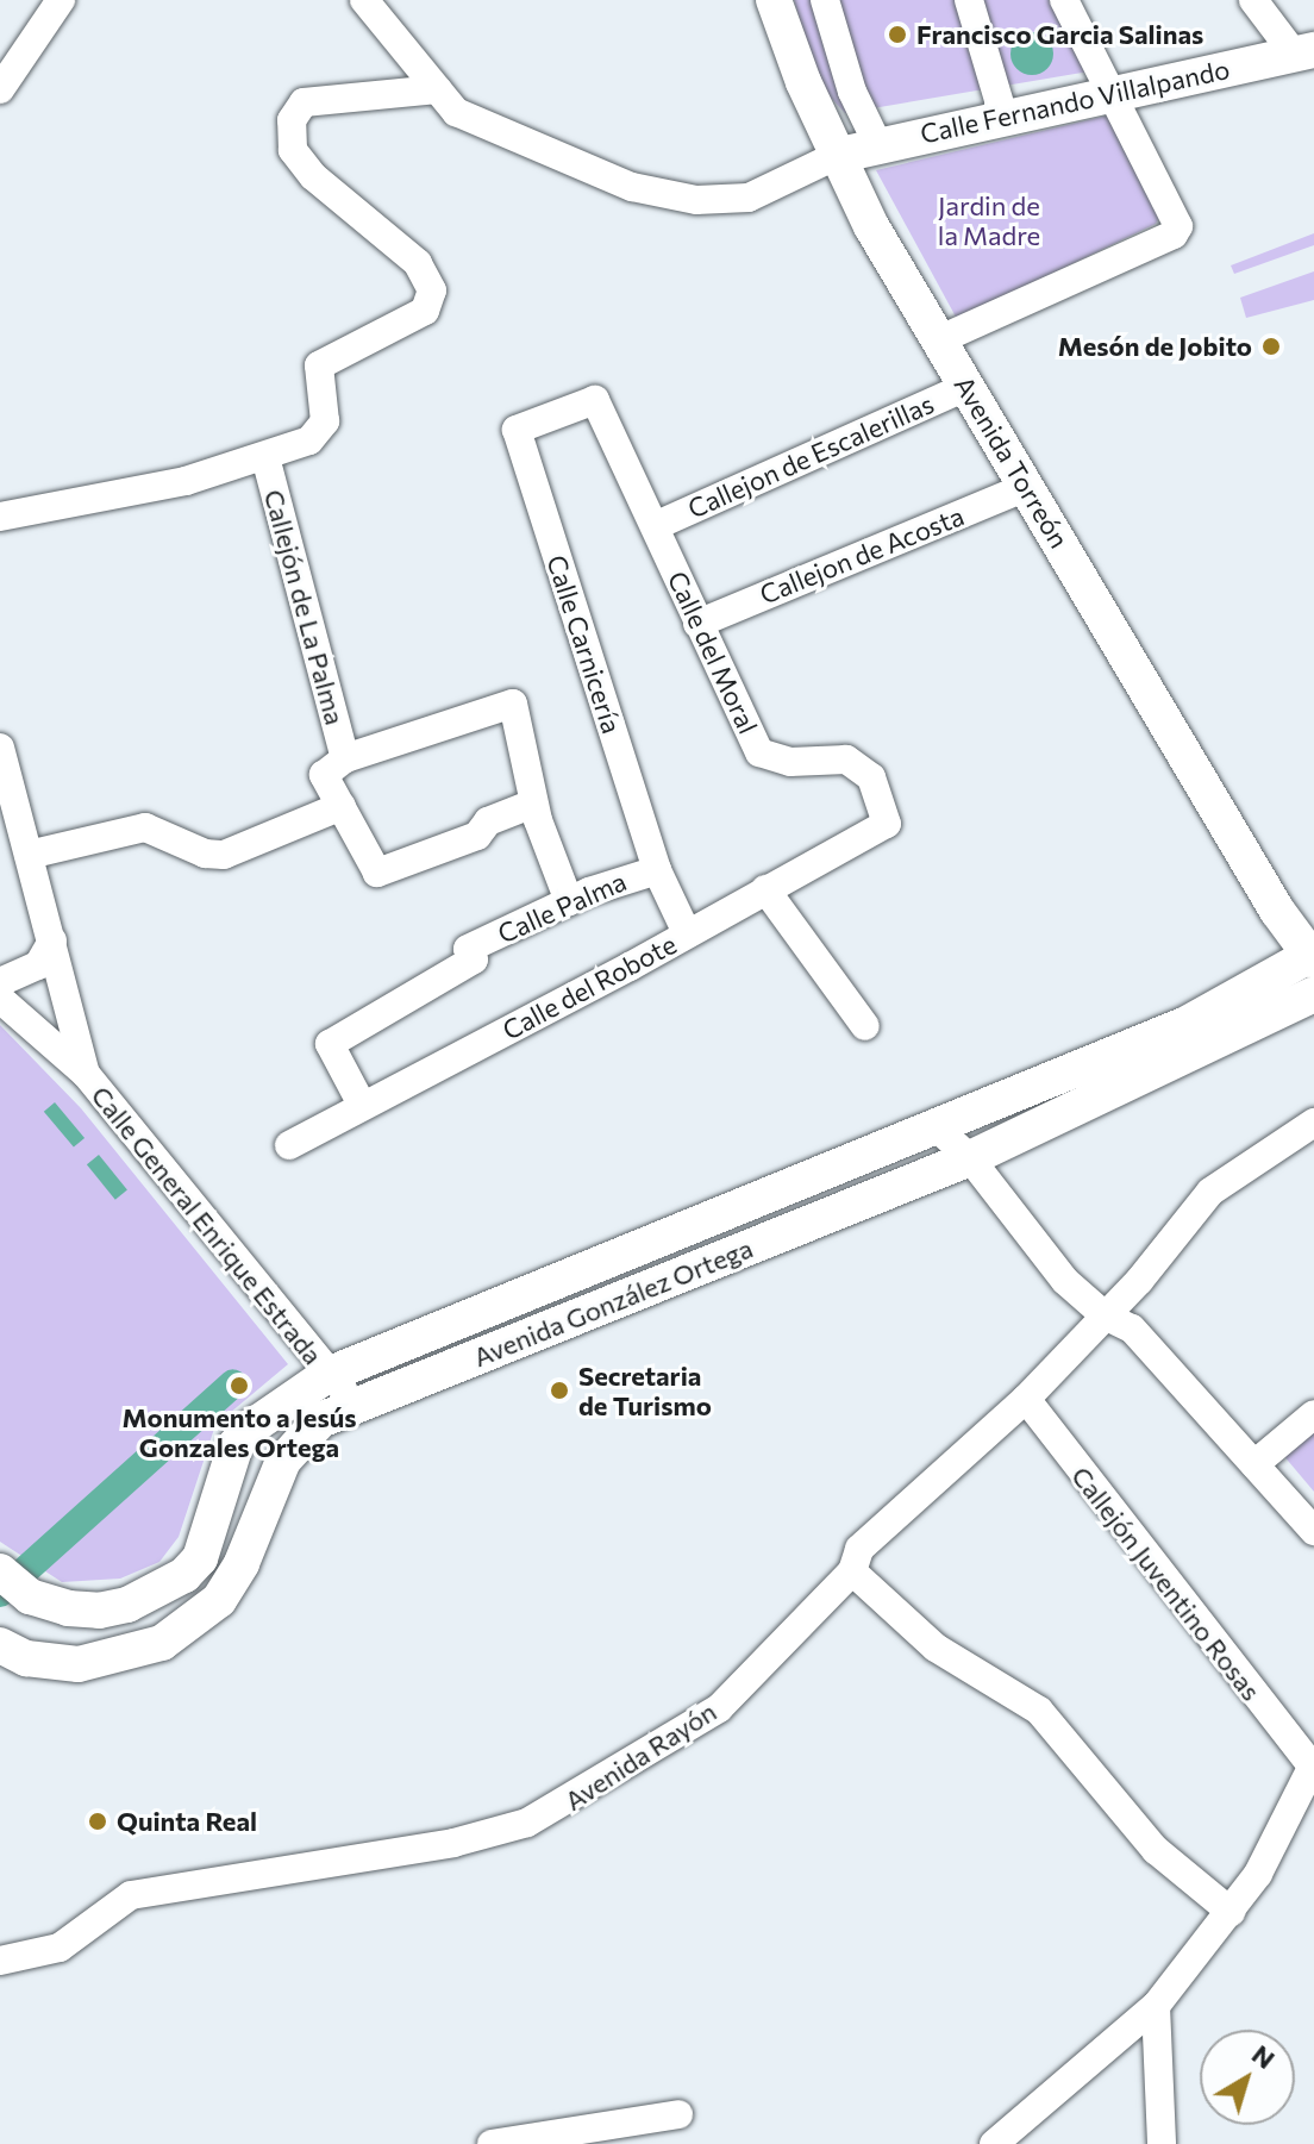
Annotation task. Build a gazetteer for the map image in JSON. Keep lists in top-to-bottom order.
{
  "streets": {
    "street": [
      "Calle Fernando Villalpando",
      "Callejon de Escalerillas",
      "Avenida Torreón",
      "Callejon de Acosta",
      "Callejón de La Palma",
      "Calle Carnicería",
      "Calle del Moral",
      "Calle Palma",
      "Calle del Robote",
      "Calle General Enrique Estrada",
      "Avenida González Ortega",
      "Callejón Juventino Rosas",
      "Avenida Rayón"
    ]
  },
  "crossings": [
    ["Calle Fernando Villalpando", "Avenida Torreón"],
    ["Callejon de Escalerillas", "Avenida Torreón"],
    ["Callejon de Escalerillas", "Calle del Moral"],
    ["Avenida Torreón", "Callejon de Acosta"],
    ["Avenida Torreón", "Avenida González Ortega"],
    ["Callejon de Acosta", "Calle del Moral"],
    ["Calle Carnicería", "Calle del Moral"],
    ["Calle Carnicería", "Calle Palma"],
    ["Calle Carnicería", "Calle del Robote"],
    ["Calle del Moral", "Calle del Robote"],
    ["Calle Palma", "Calle del Robote"],
    ["Calle General Enrique Estrada", "Avenida González Ortega"],
    ["Callejón Juventino Rosas", "Avenida Rayón"]
  ],
  "parks": ["Jardin de la Madre"],
  "places": [
    "Francisco Garcia Salinas",
    "Mesón de Jobito",
    "Monumento a Jesús Gonzales Ortega",
    "Secretaria de Turismo",
    "Quinta Real"
  ],
  "north": "top right"
}
